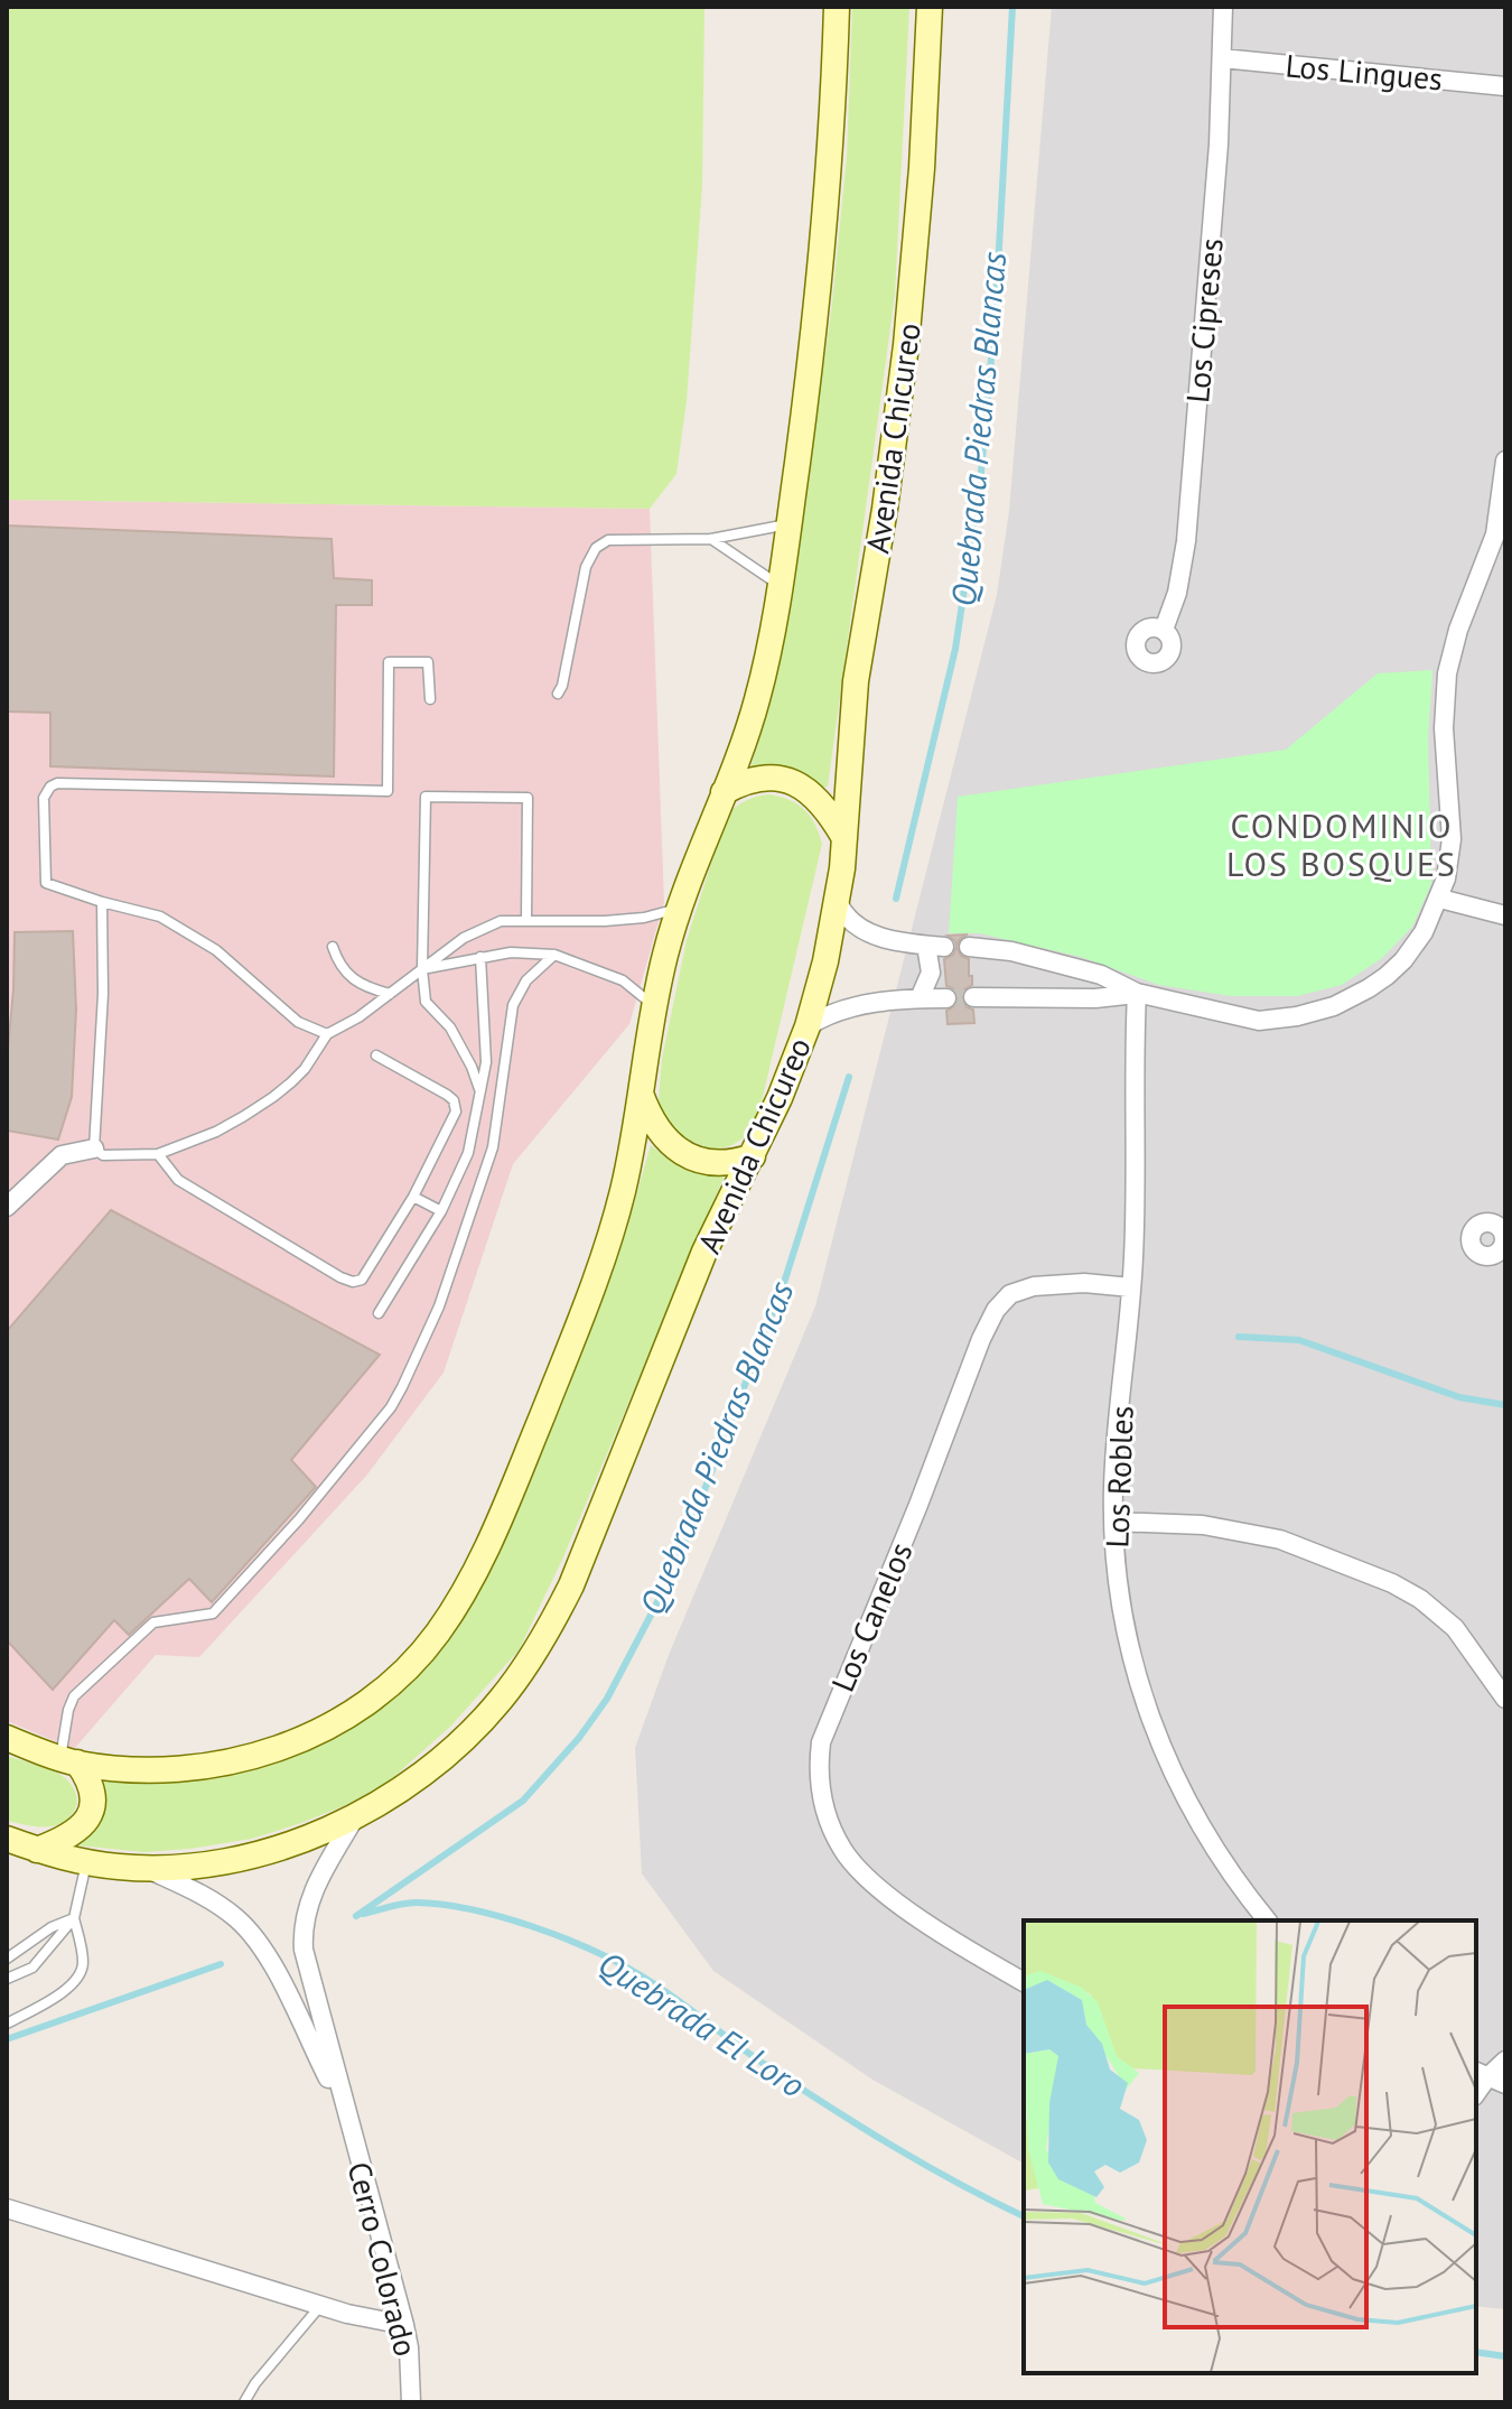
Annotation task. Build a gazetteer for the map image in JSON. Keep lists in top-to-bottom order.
{
  "streets": {
    "main road": ["Avenida Chicureo"],
    "street": [
      "Los Lingues",
      "Los Cipreses",
      "Los Robles",
      "Los Canelos",
      "Cerro Colorado"
    ]
  },
  "crossings": [
    ["Los Lingues", "Los Cipreses"],
    ["Avenida Chicureo", "Cerro Colorado"],
    ["Los Robles", "Los Canelos"]
  ],
  "districts": ["CONDOMINIO LOS BOSQUES"],
  "water": ["Quebrada Piedras Blancas", "Quebrada El Loro"]
}
